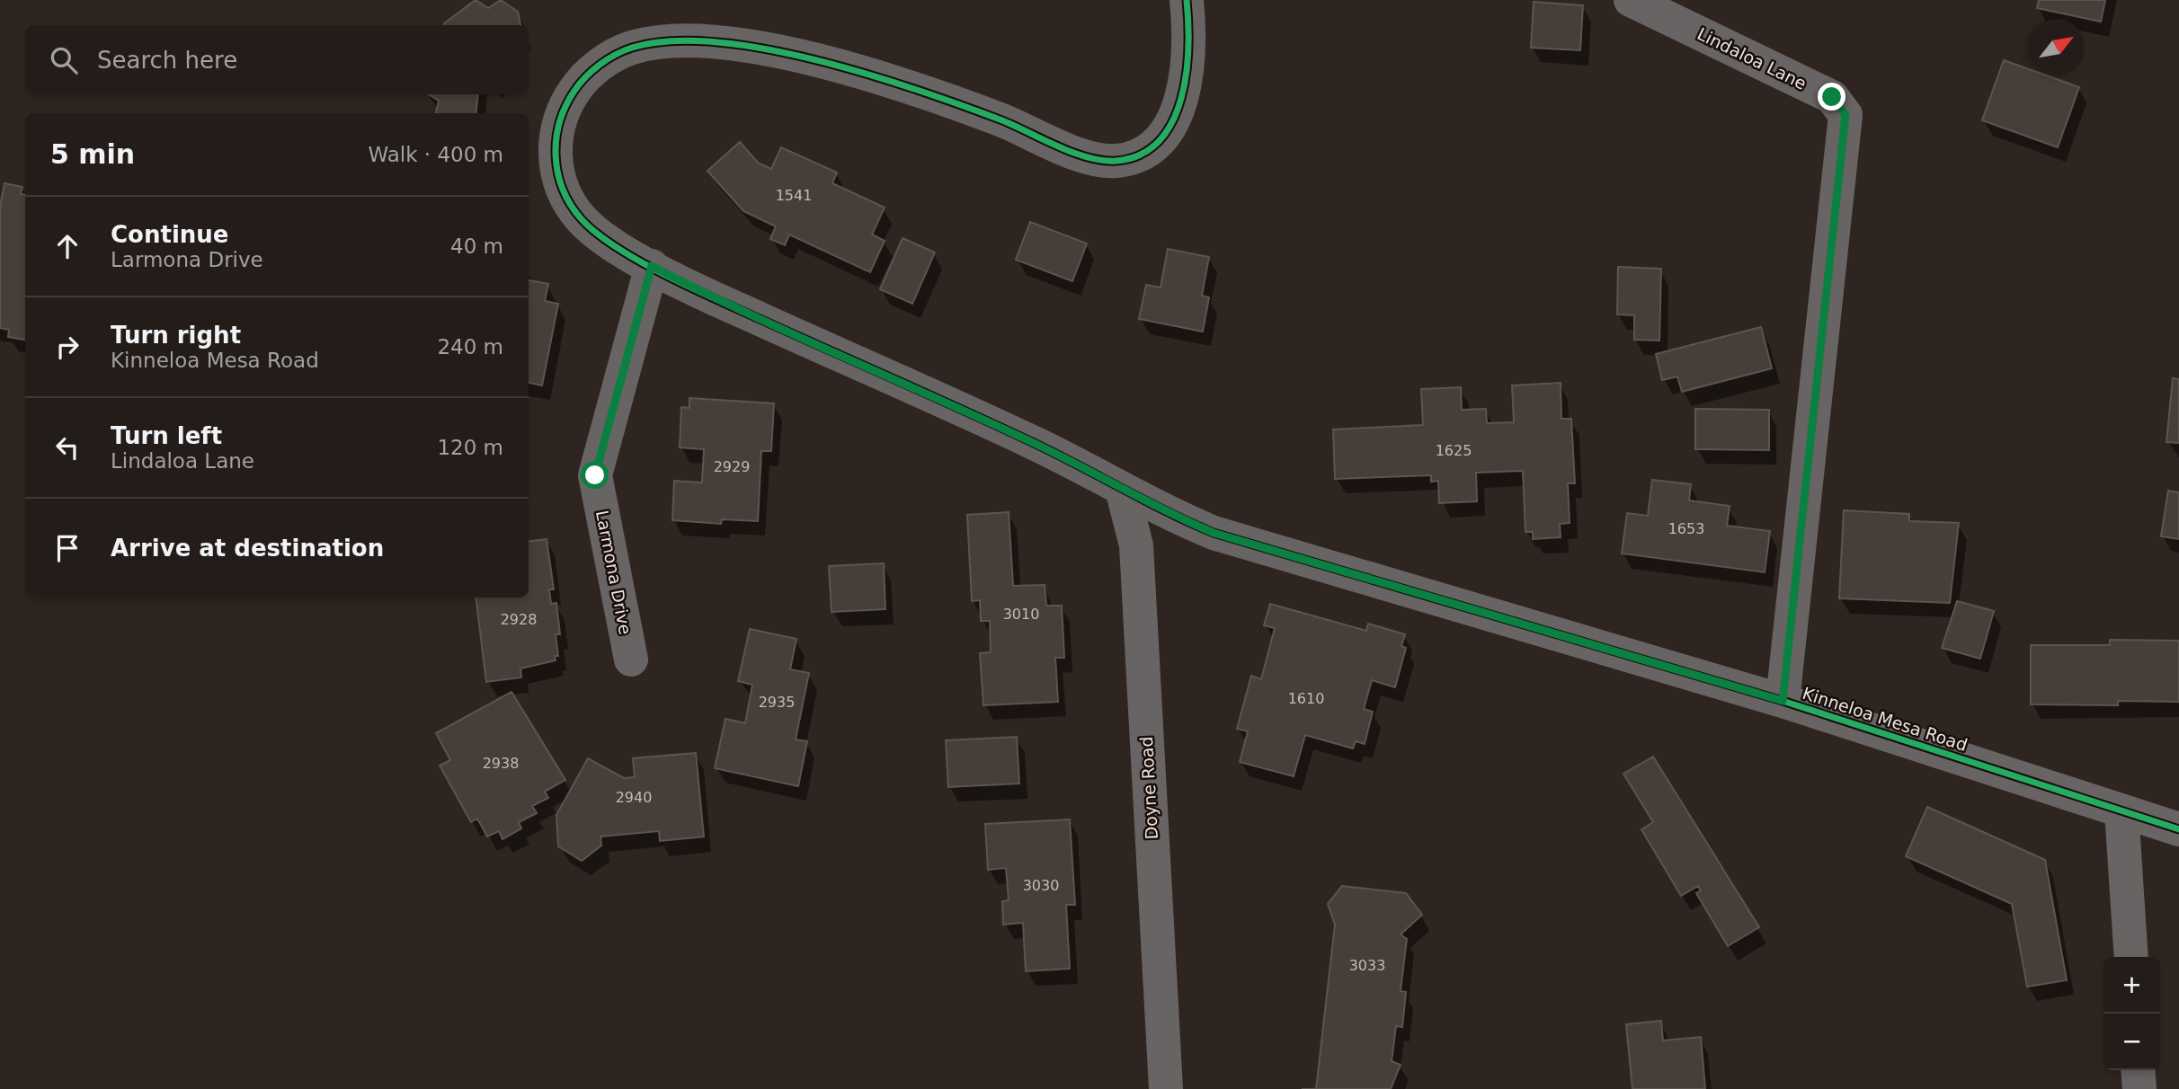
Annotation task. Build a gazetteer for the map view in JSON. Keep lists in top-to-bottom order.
{
  "streets": {
    "street": [
      "Lindaloa Lane",
      "Larmona Drive",
      "Kinneloa Mesa Road",
      "Doyne Road"
    ]
  },
  "crossings": [
    ["Lindaloa Lane", "Kinneloa Mesa Road"],
    ["Larmona Drive", "Kinneloa Mesa Road"],
    ["Kinneloa Mesa Road", "Doyne Road"]
  ],
  "house_numbers": [
    "1541",
    "1625",
    "2929",
    "1653",
    "3010",
    "2928",
    "1610",
    "2935",
    "2938",
    "2940",
    "3030",
    "3033"
  ],
  "north": "top right",
  "page": {
    "search": "Search here",
    "heading": ["5 min", "Walk · 400 m"],
    "list": [
      ["Continue", "Larmona Drive", "40 m"],
      ["Turn right", "Kinneloa Mesa Road", "240 m"],
      ["Turn left", "Lindaloa Lane", "120 m"],
      "Arrive at destination"
    ],
    "map_buttons": ["+", "−"]
  }
}
